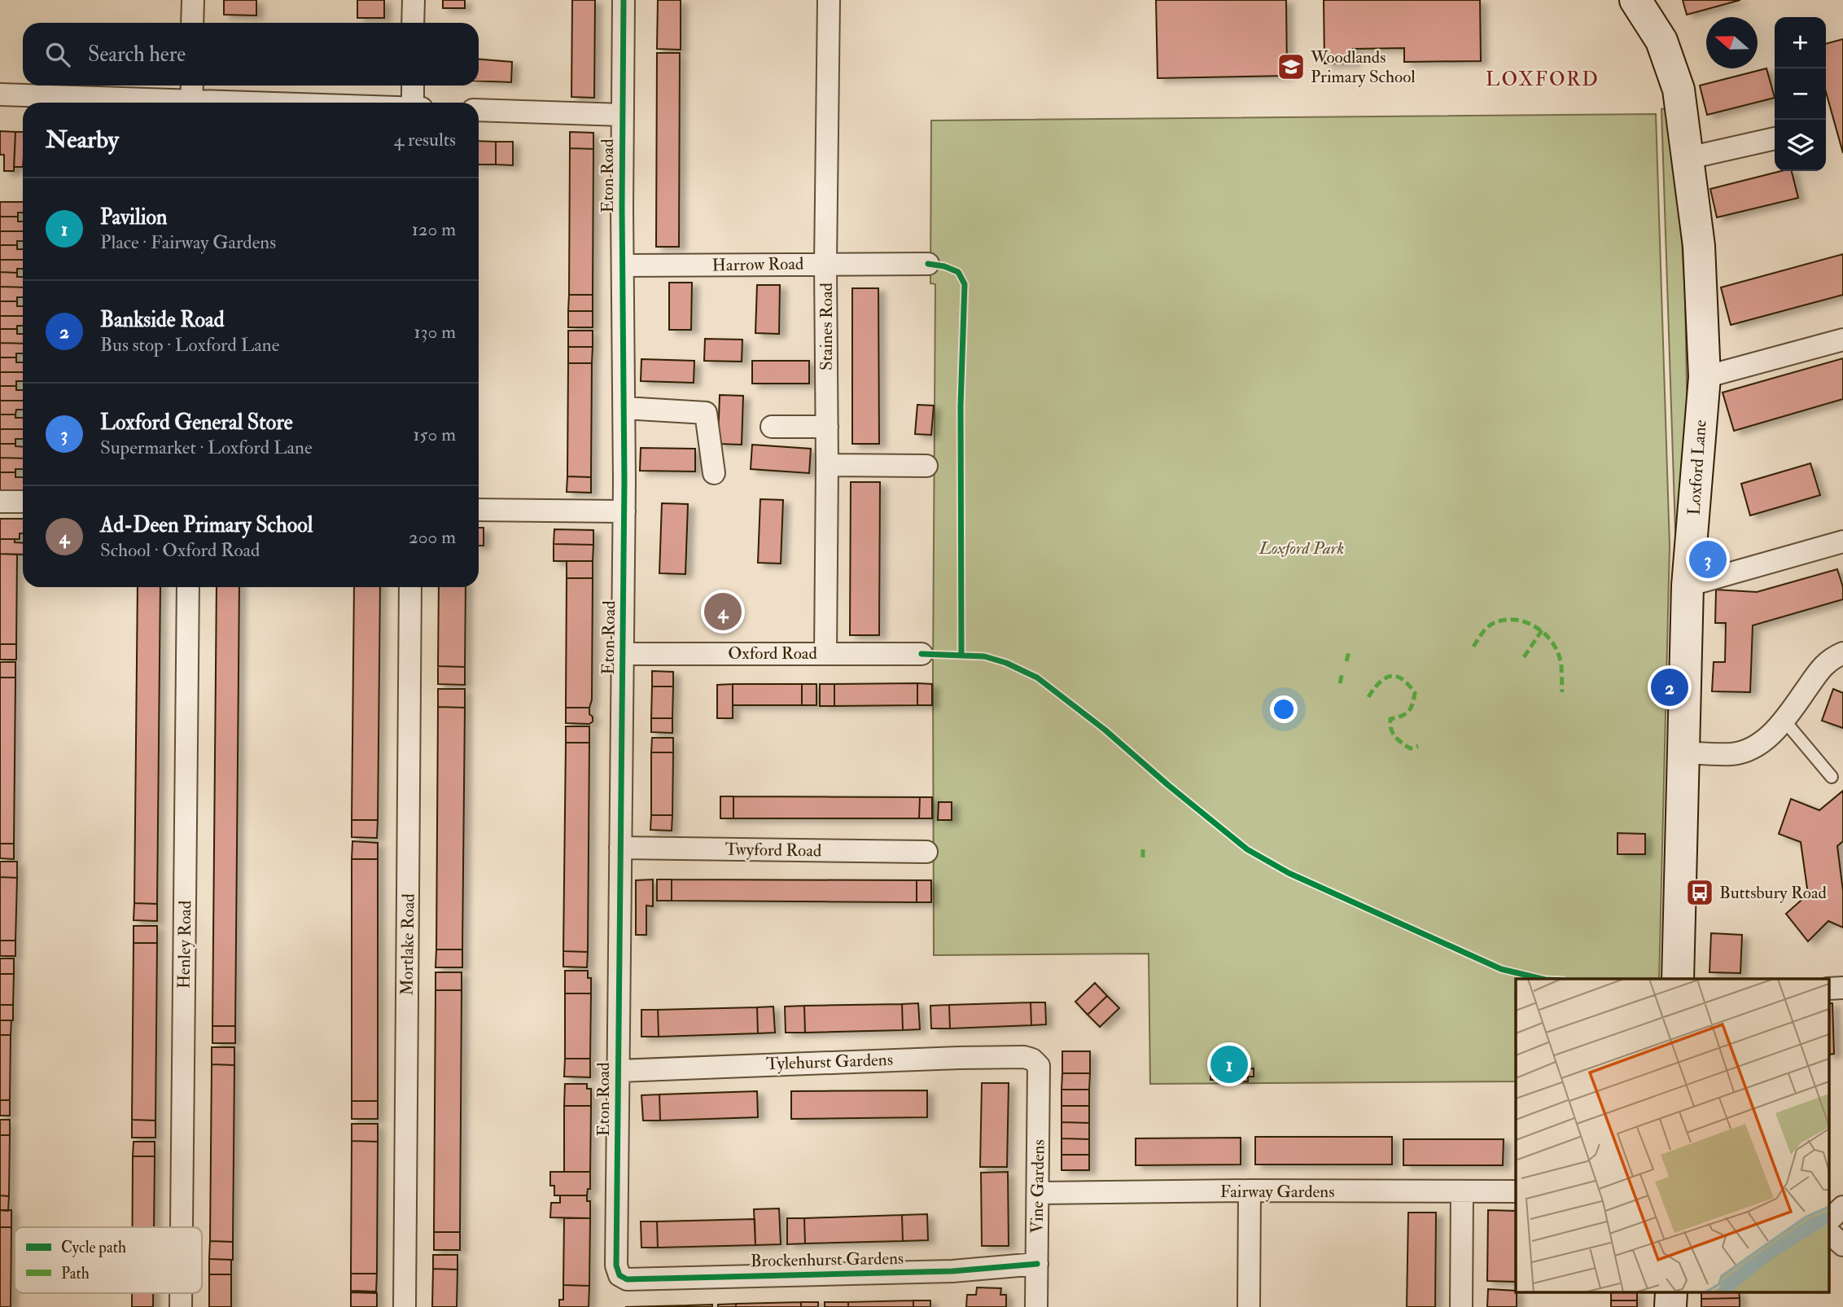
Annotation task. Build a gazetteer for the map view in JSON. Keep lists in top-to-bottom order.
{
  "streets": {
    "street": [
      "Eton Road",
      "Harrow Road",
      "Staines Road",
      "Loxford Lane",
      "Oxford Road",
      "Twyford Road",
      "Henley Road",
      "Mortlake Road",
      "Tylehurst Gardens",
      "Vine Gardens",
      "Fairway Gardens",
      "Brockenhurst Gardens"
    ]
  },
  "crossings": [
    ["Eton Road", "Harrow Road"],
    ["Eton Road", "Oxford Road"],
    ["Eton Road", "Twyford Road"],
    ["Eton Road", "Tylehurst Gardens"],
    ["Eton Road", "Brockenhurst Gardens"],
    ["Harrow Road", "Staines Road"],
    ["Staines Road", "Oxford Road"],
    ["Tylehurst Gardens", "Vine Gardens"],
    ["Vine Gardens", "Fairway Gardens"],
    ["Vine Gardens", "Brockenhurst Gardens"]
  ],
  "districts": ["LOXFORD"],
  "parks": ["Loxford Park"],
  "places": {
    "school or university": ["Woodlands Primary School"],
    "bus stop": ["Buttsbury Road"]
  },
  "legend": ["Cycle path", "Path"],
  "north": "left",
  "page": {
    "map_buttons": ["+", "−"],
    "search": "Search here",
    "heading": ["Nearby", "4 results"],
    "list": [
      {
        "mark": "1",
        "name": "Pavilion",
        "note": "Place · Fairway Gardens",
        "value": "120 m"
      },
      {
        "mark": "2",
        "name": "Bankside Road",
        "note": "Bus stop · Loxford Lane",
        "value": "130 m"
      },
      {
        "mark": "3",
        "name": "Loxford General Store",
        "note": "Supermarket · Loxford Lane",
        "value": "150 m"
      },
      {
        "mark": "4",
        "name": "Ad-Deen Primary School",
        "note": "School · Oxford Road",
        "value": "200 m"
      }
    ],
    "pins": [
      "3",
      "4",
      "2",
      "1"
    ]
  }
}
